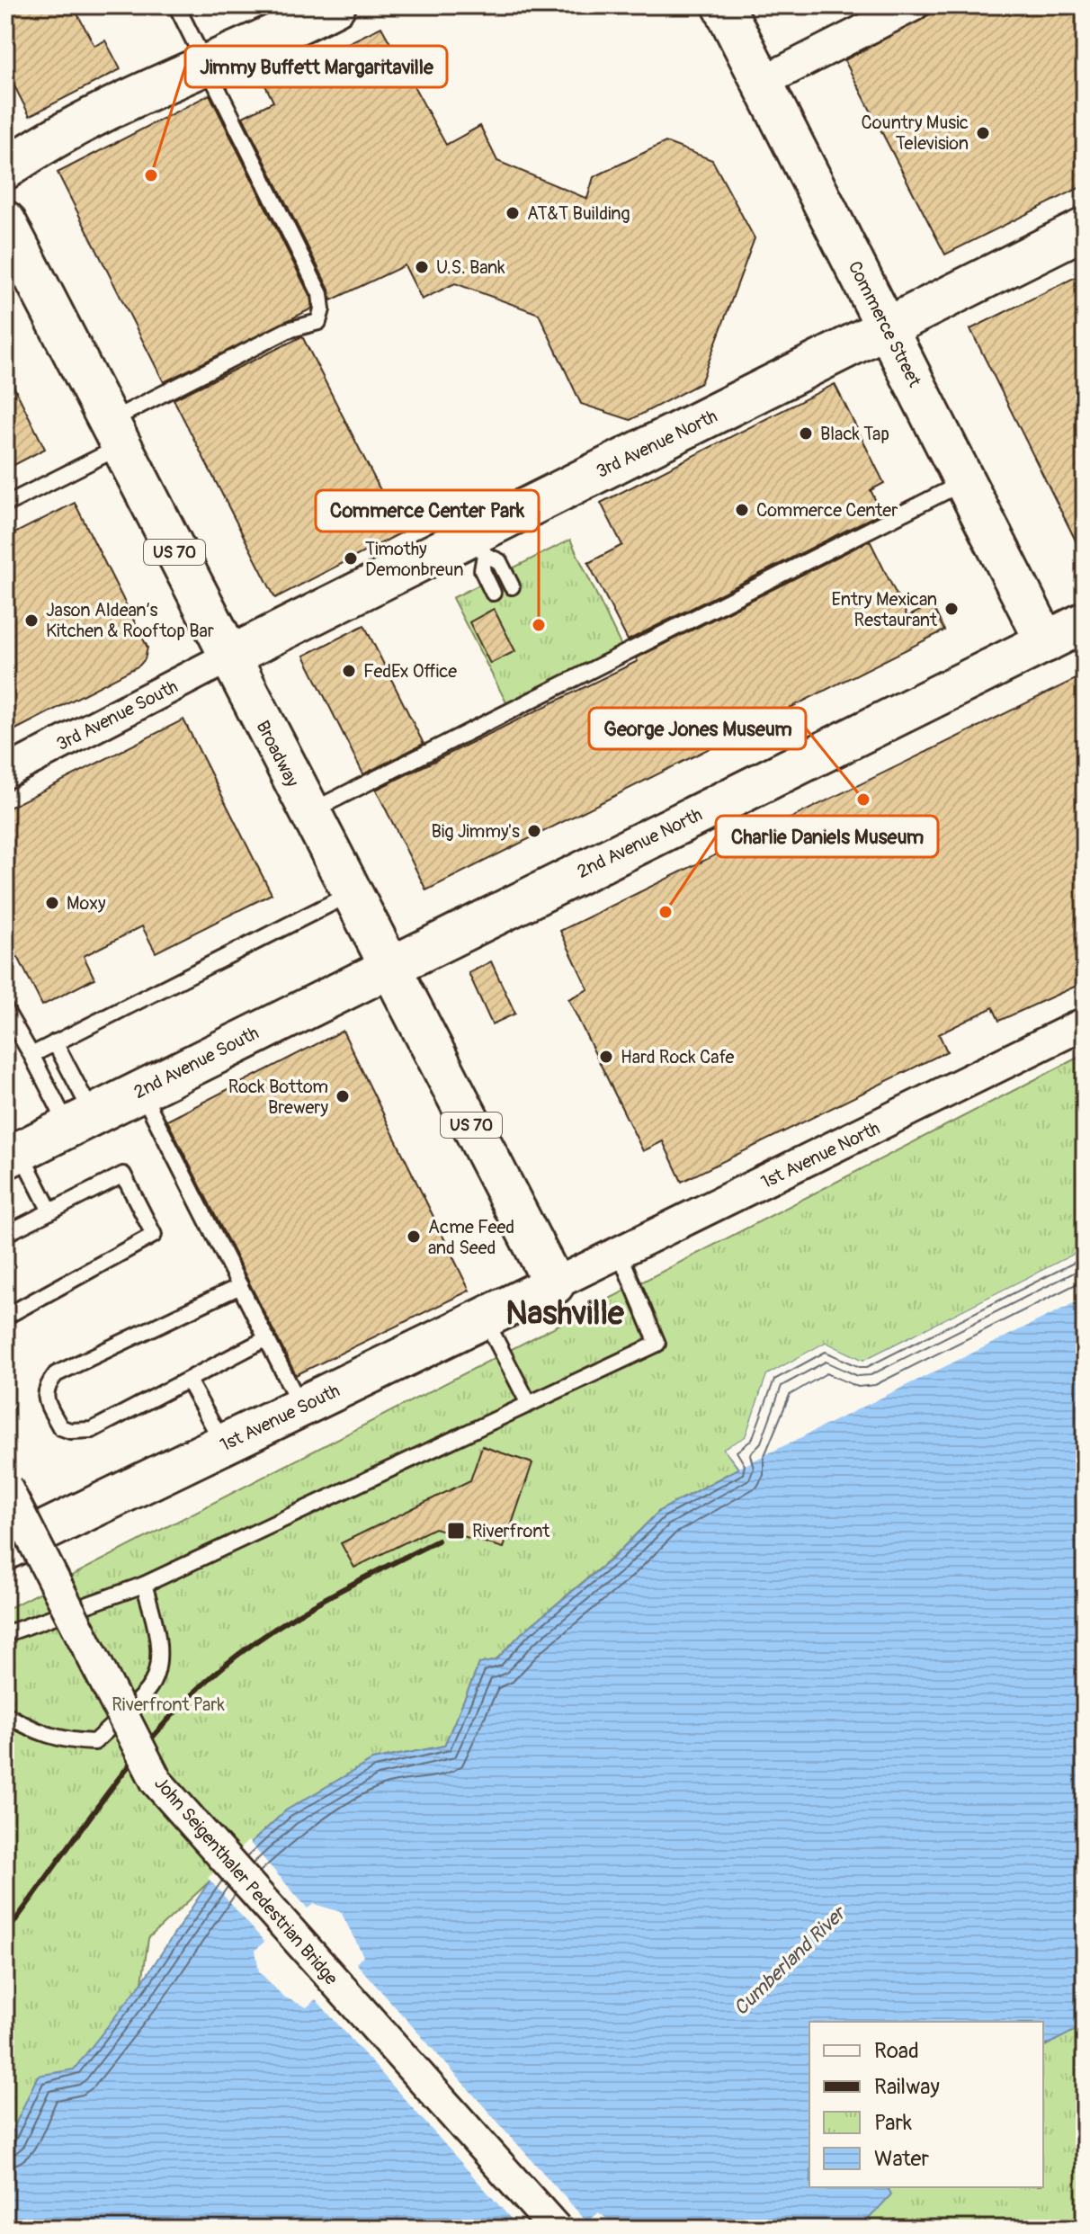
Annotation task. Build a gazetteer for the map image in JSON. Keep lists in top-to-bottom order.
{
  "streets": {
    "street": [
      "Commerce Street",
      "3rd Avenue North",
      "US 70",
      "3rd Avenue South",
      "Broadway",
      "2nd Avenue North",
      "2nd Avenue South",
      "1st Avenue North",
      "1st Avenue South",
      "John Seigenthaler Pedestrian Bridge"
    ]
  },
  "crossings": [
    ["Commerce Street", "3rd Avenue North"],
    ["Commerce Street", "2nd Avenue North"],
    ["3rd Avenue North", "3rd Avenue South"],
    ["3rd Avenue North", "Broadway"],
    ["3rd Avenue South", "Broadway"],
    ["Broadway", "2nd Avenue North"],
    ["Broadway", "2nd Avenue South"],
    ["Broadway", "1st Avenue North"],
    ["Broadway", "1st Avenue South"],
    ["2nd Avenue North", "2nd Avenue South"],
    ["1st Avenue North", "1st Avenue South"]
  ],
  "districts": ["Nashville"],
  "water": ["Cumberland River"],
  "parks": ["Riverfront Park"],
  "places": {
    "other": [
      "Country Music Television",
      "Jimmy Buffett Margaritaville",
      "AT&T Building",
      "U.S. Bank",
      "Black Tap",
      "Commerce Center",
      "Timothy Demonbreun",
      "Entry Mexican Restaurant",
      "Jason Aldean’s Kitchen & Rooftop Bar",
      "Commerce Center Park",
      "FedEx Office",
      "George Jones Museum",
      "Big Jimmy's",
      "Moxy",
      "Charlie Daniels Museum",
      "Hard Rock Cafe",
      "Rock Bottom Brewery",
      "Acme Feed and Seed"
    ],
    "transit": ["Riverfront"]
  },
  "legend": [
    "Road",
    "Railway",
    "Park",
    "Water"
  ]
}
